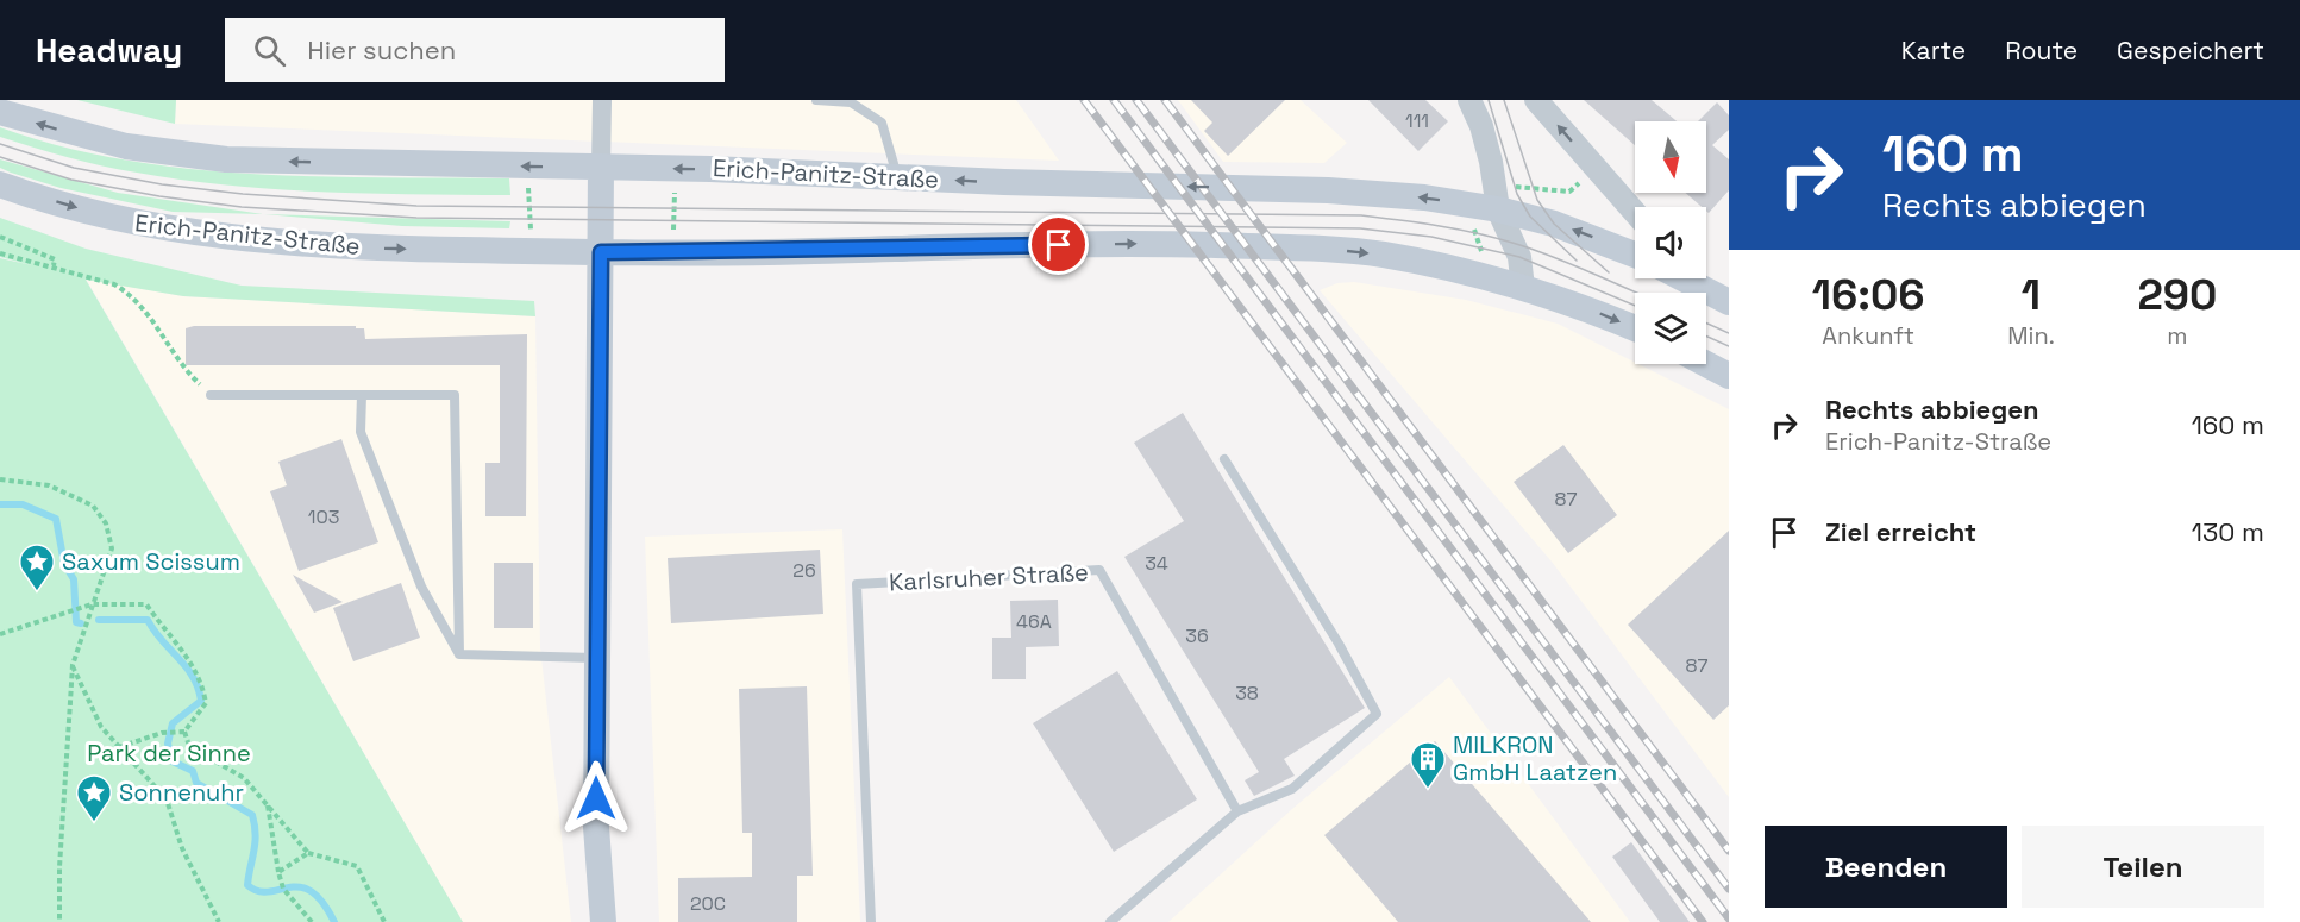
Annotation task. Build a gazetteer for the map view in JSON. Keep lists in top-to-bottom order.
{
  "streets": {
    "main road": ["Erich-Panitz-Straße"],
    "lane": ["Karlsruher Straße"]
  },
  "parks": ["Park der Sinne"],
  "places": {
    "place": ["Saxum Scissum", "Sonnenuhr"],
    "building": ["MILKRON GmbH Laatzen"]
  },
  "house_numbers": [
    "111",
    "87",
    "103",
    "34",
    "26",
    "46A",
    "36",
    "87",
    "38",
    "20C"
  ],
  "north": "bottom",
  "page": {
    "header": "Headway",
    "search": "Hier suchen",
    "nav": ["Karte", "Route", "Gespeichert"],
    "turn": ["160 m", "Rechts abbiegen"],
    "eta": [
      "16:06",
      "Ankunft",
      "1",
      "Min.",
      "290",
      "m"
    ],
    "list": [
      {
        "name": "Rechts abbiegen",
        "note": "Erich-Panitz-Straße",
        "value": "160 m"
      },
      {
        "name": "Ziel erreicht",
        "value": "130 m"
      }
    ],
    "buttons": ["Beenden", "Teilen"]
  }
}
